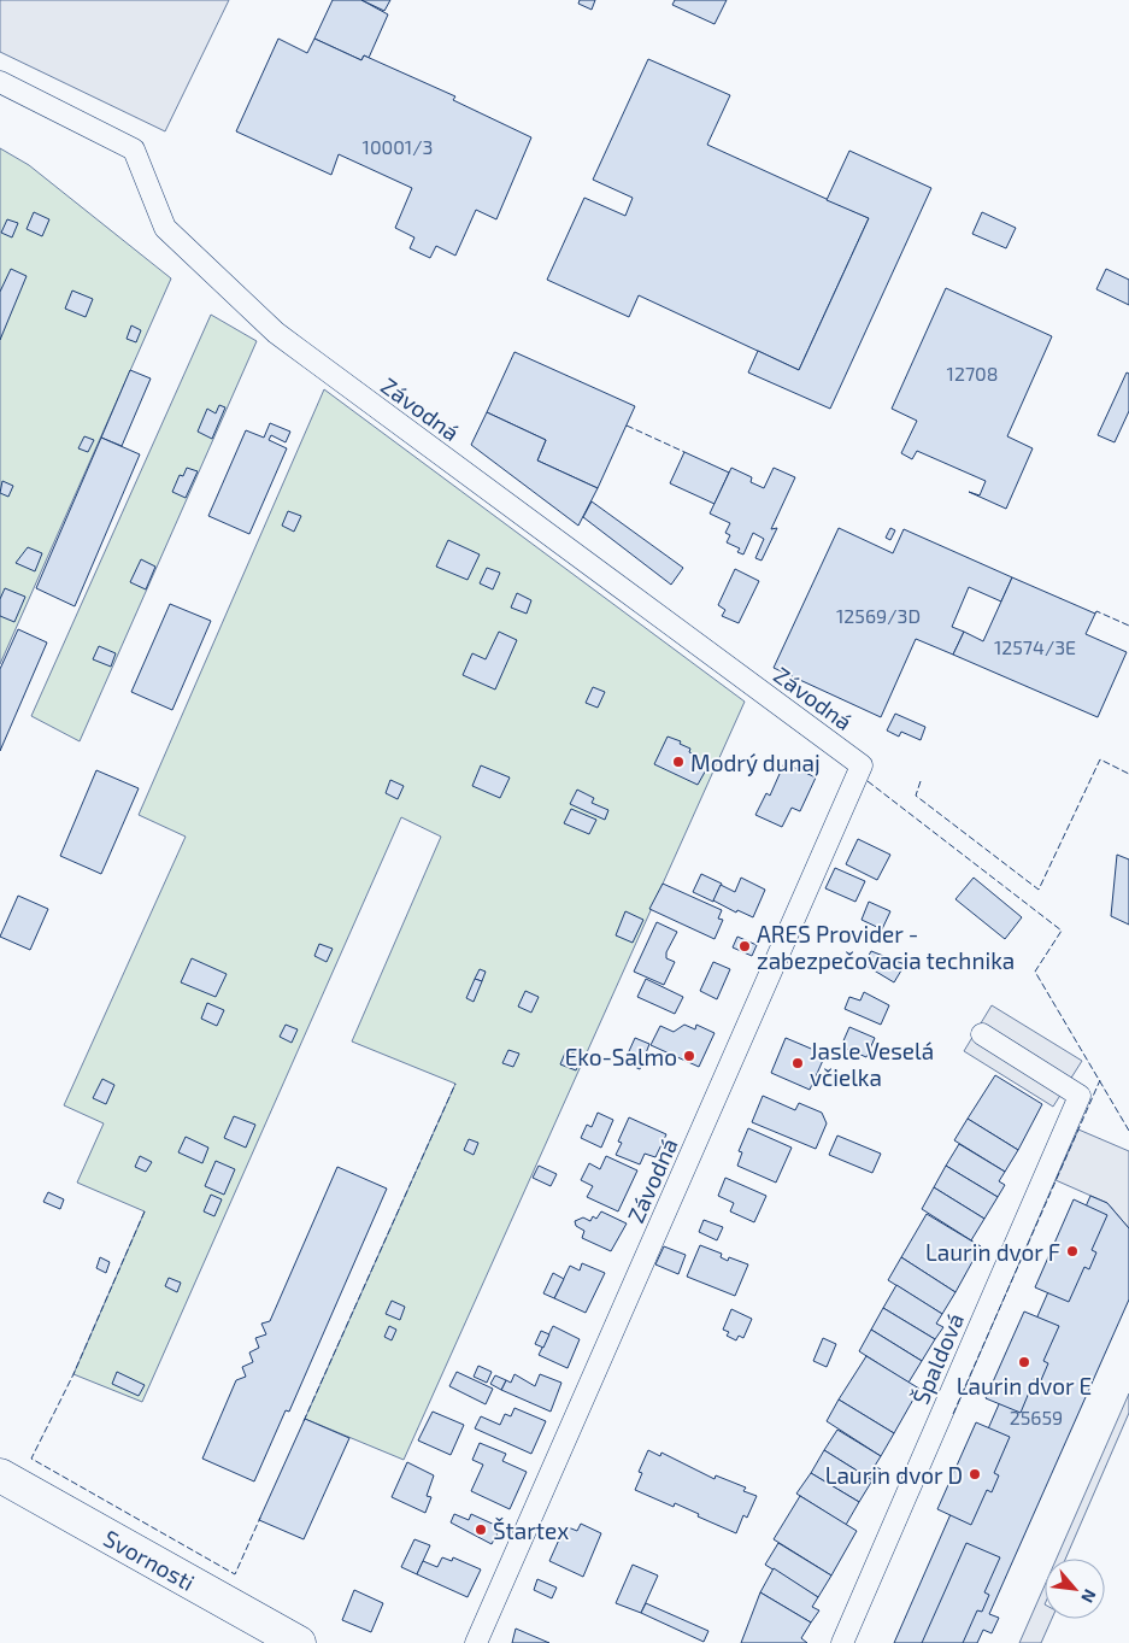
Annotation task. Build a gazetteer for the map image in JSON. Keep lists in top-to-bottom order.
{
  "streets": {
    "main road": ["Svornosti"],
    "street": ["Závodná", "Špaldová"]
  },
  "places": [
    "Modrý dunaj",
    "ARES Provider - zabezpečovacia technika",
    "Eko-Salmo",
    "Jasle Veselá včielka",
    "Laurin dvor F",
    "Laurin dvor E",
    "Laurin dvor D",
    "Štartex"
  ],
  "house_numbers": [
    "10001/3",
    "12708",
    "12569/3D",
    "12574/3E",
    "25659"
  ],
  "north": "bottom right"
}
